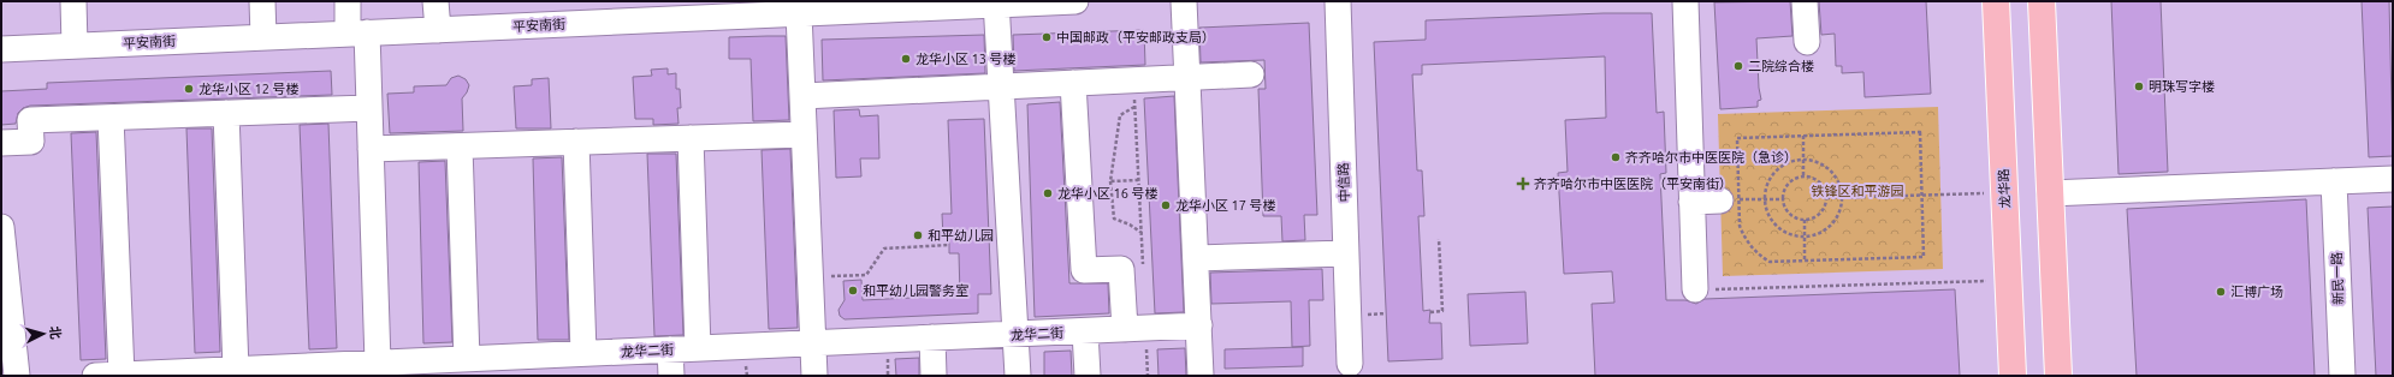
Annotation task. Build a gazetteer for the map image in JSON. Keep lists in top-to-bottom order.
{
  "streets": {
    "main road": ["龙华路"],
    "street": [
      "平安南街",
      "中信路",
      "新民一路",
      "龙华二街"
    ]
  },
  "parks": ["铁锋区和平游园"],
  "places": {
    "other": [
      "中国邮政（平安邮政支局）",
      "龙华小区 13 号楼",
      "二院综合楼",
      "明珠写字楼",
      "龙华小区 12 号楼",
      "齐齐哈尔市中医医院（急诊）",
      "龙华小区 16 号楼",
      "龙华小区 17 号楼",
      "和平幼儿园",
      "和平幼儿园警务室",
      "汇博广场"
    ],
    "health": ["齐齐哈尔市中医医院（平安南街）"]
  },
  "north": "right"
}
